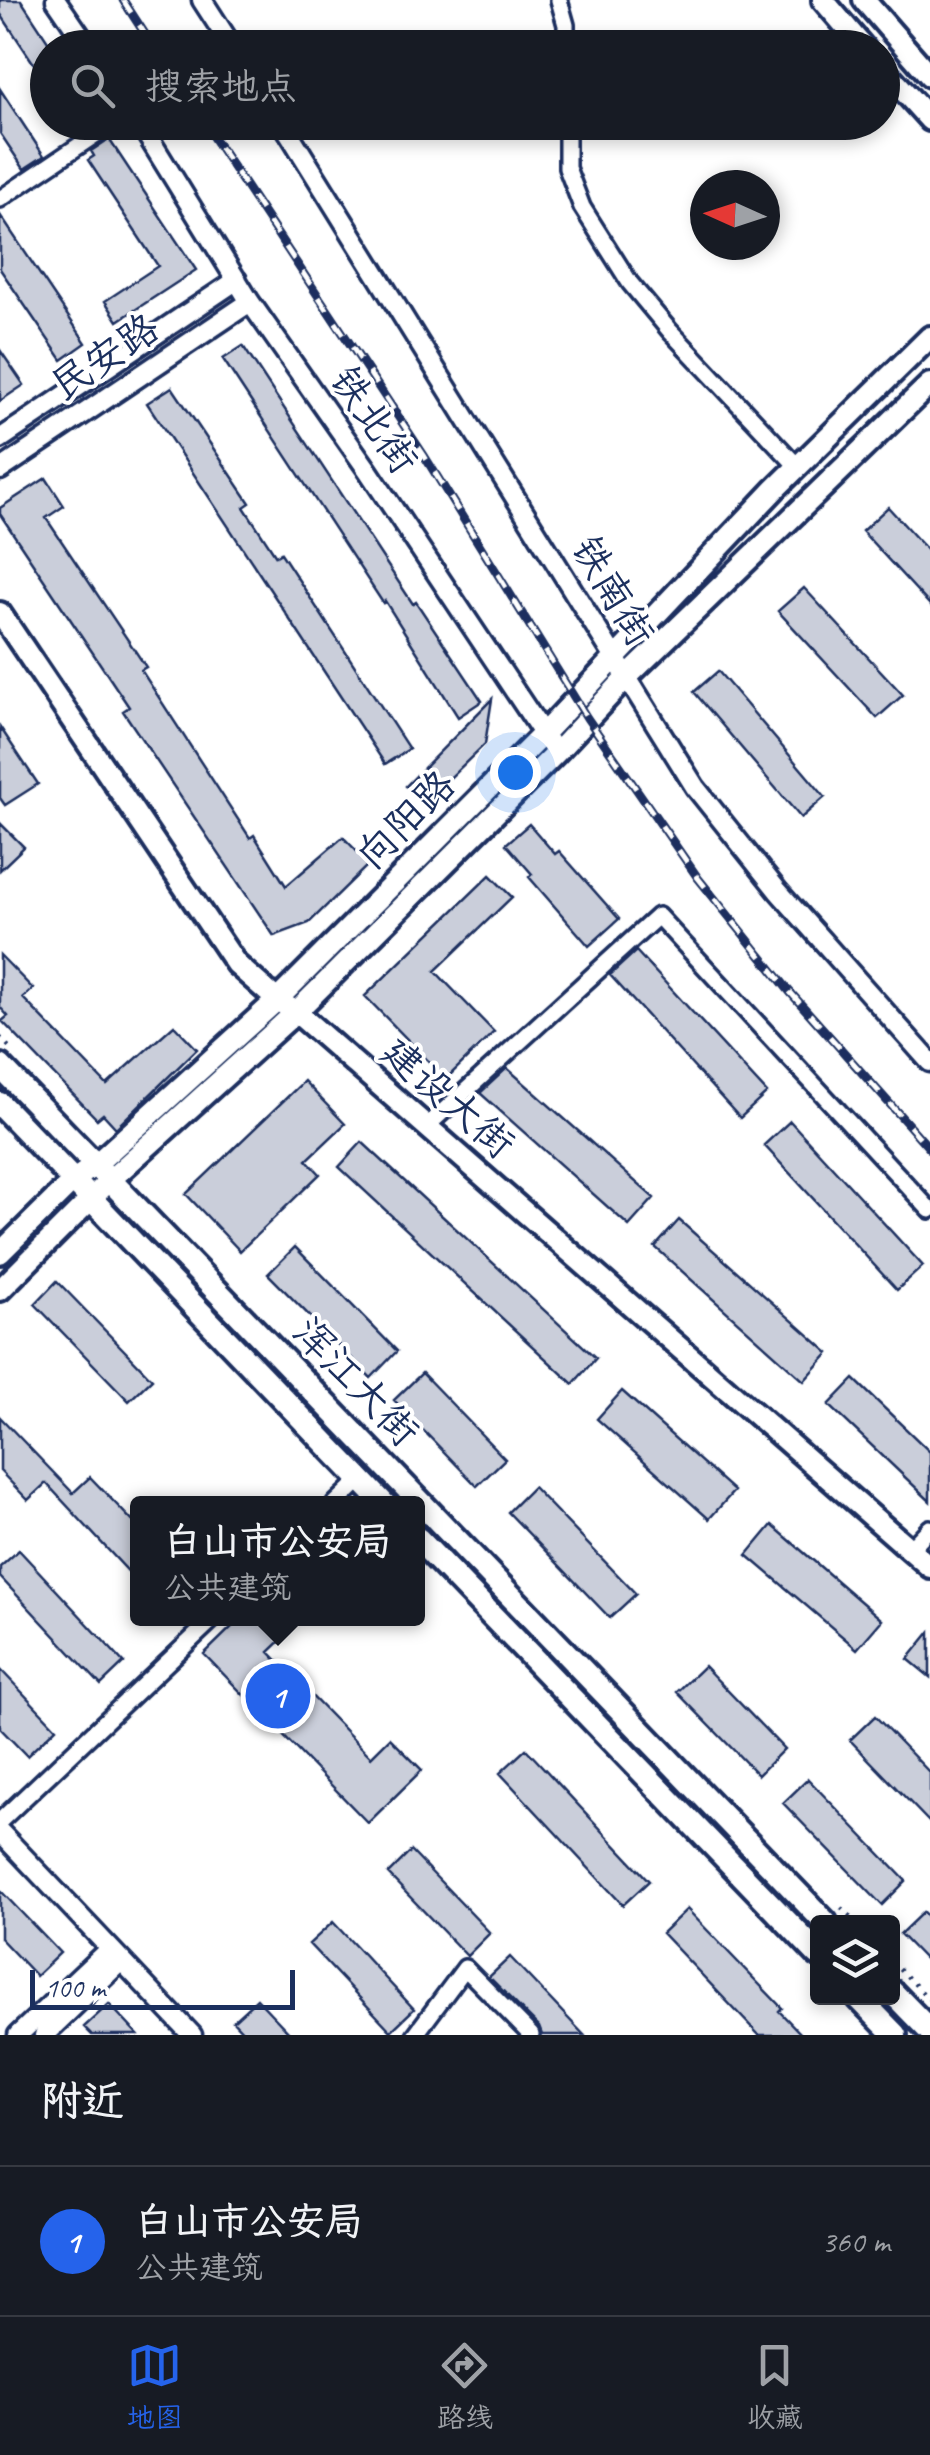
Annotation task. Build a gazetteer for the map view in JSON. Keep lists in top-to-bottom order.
{
  "streets": {
    "main road": ["向阳路", "建设大街", "浑江大街"],
    "street": ["民安路", "铁北街", "铁南街"]
  },
  "crossings": [
    ["民安路", "铁北街"],
    ["铁北街", "向阳路"],
    ["铁南街", "向阳路"],
    ["向阳路", "建设大街"],
    ["向阳路", "浑江大街"]
  ],
  "scale_bar": "100 m",
  "north": "left",
  "page": {
    "search": "搜索地点",
    "popup": ["白山市公安局", "公共建筑"],
    "pins": "1",
    "scale": "100 m",
    "heading": "附近",
    "list": [
      {
        "mark": "1",
        "name": "白山市公安局",
        "note": "公共建筑",
        "value": "360 m"
      }
    ],
    "nav": ["地图", "路线", "收藏"]
  }
}
